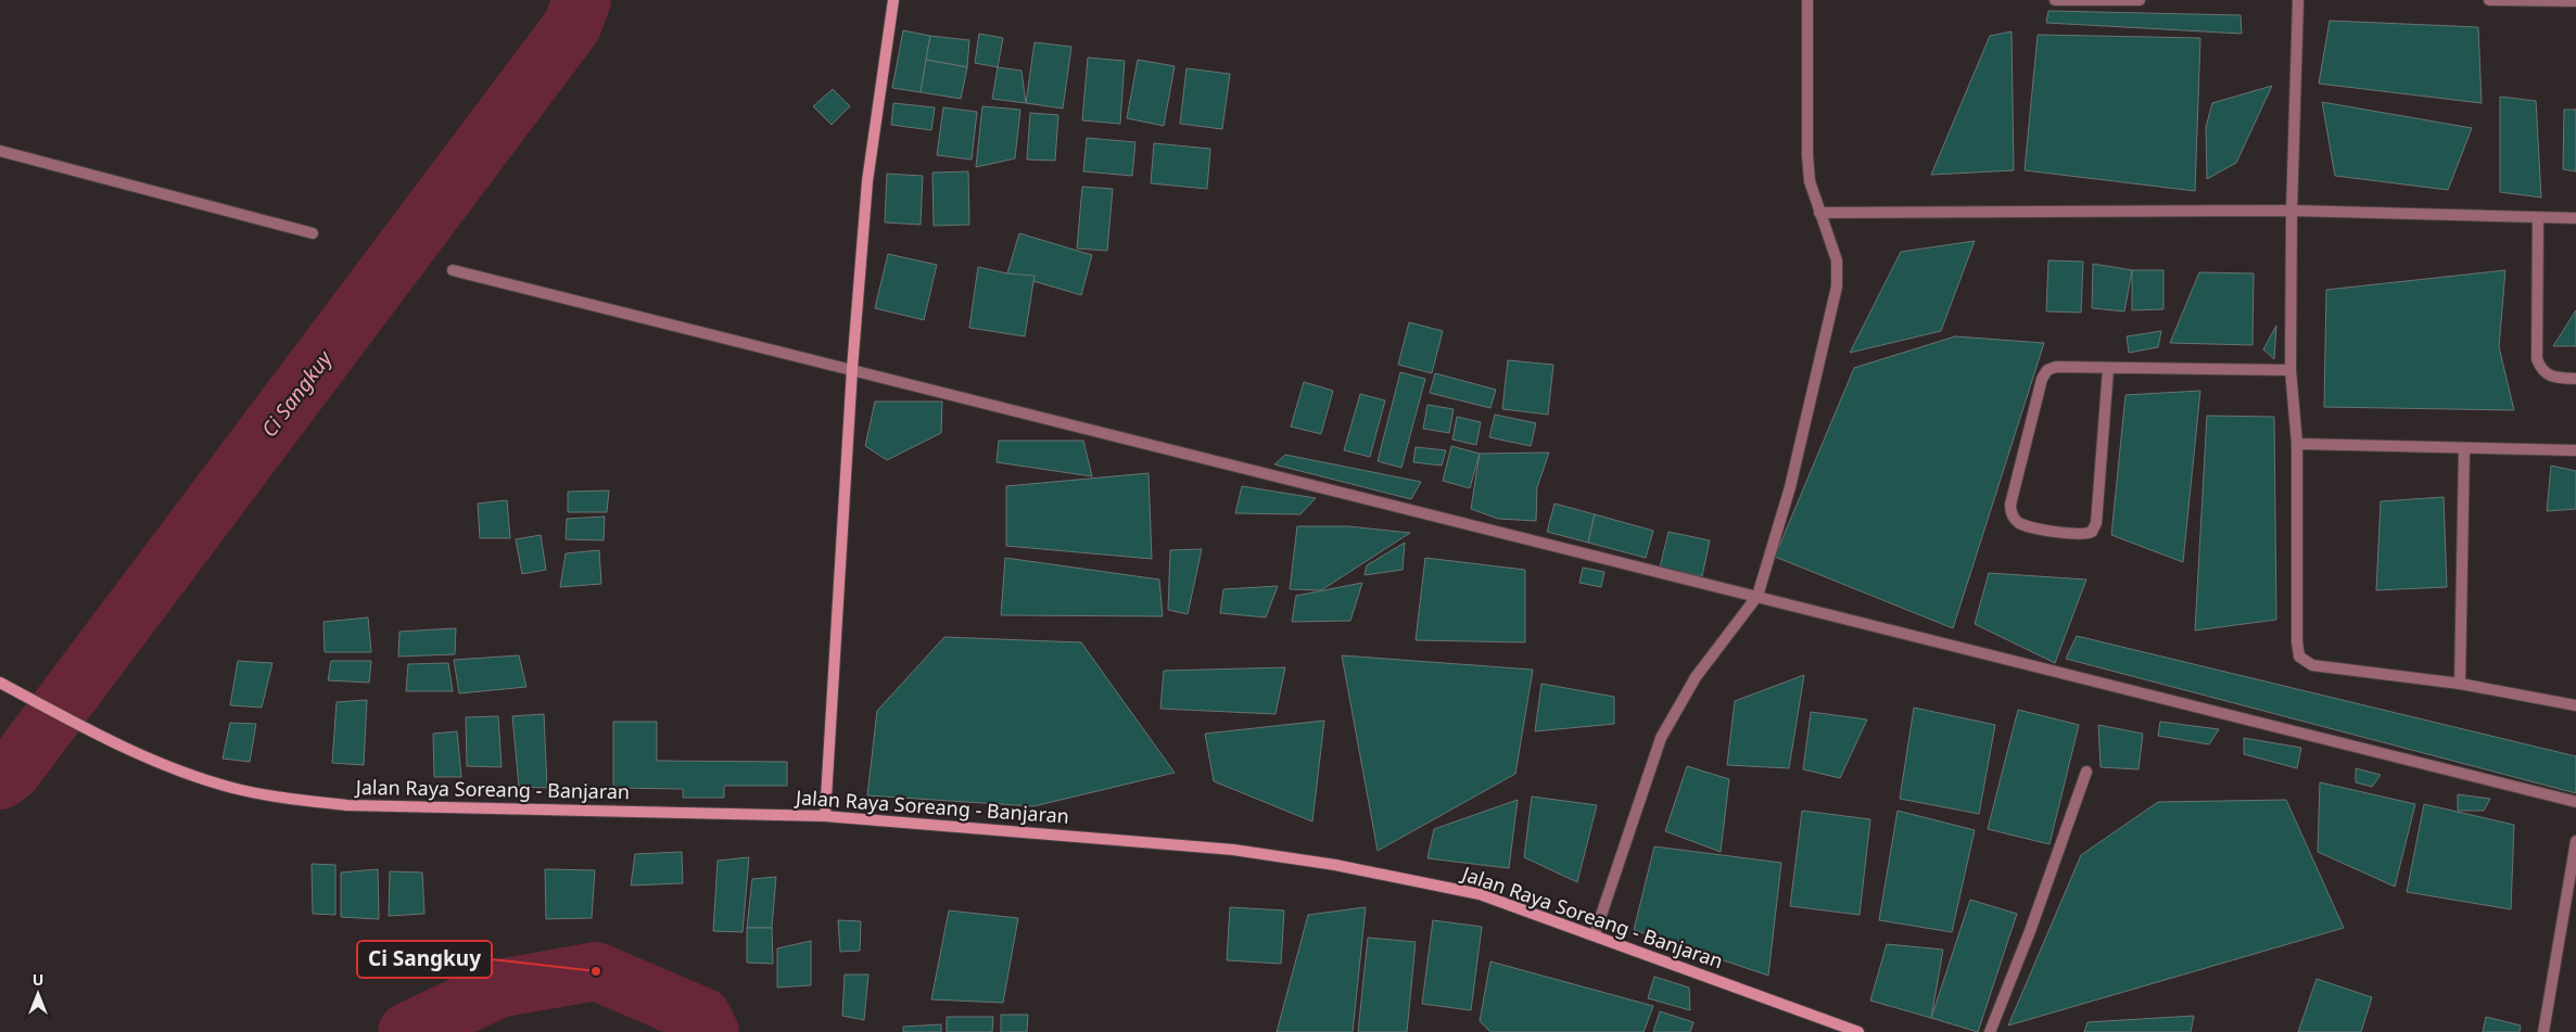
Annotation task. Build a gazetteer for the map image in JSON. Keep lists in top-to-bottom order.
{
  "streets": {
    "main road": ["Jalan Raya Soreang - Banjaran"]
  },
  "water": ["Ci Sangkuy"],
  "places": ["Ci Sangkuy"],
  "north": "top"
}
